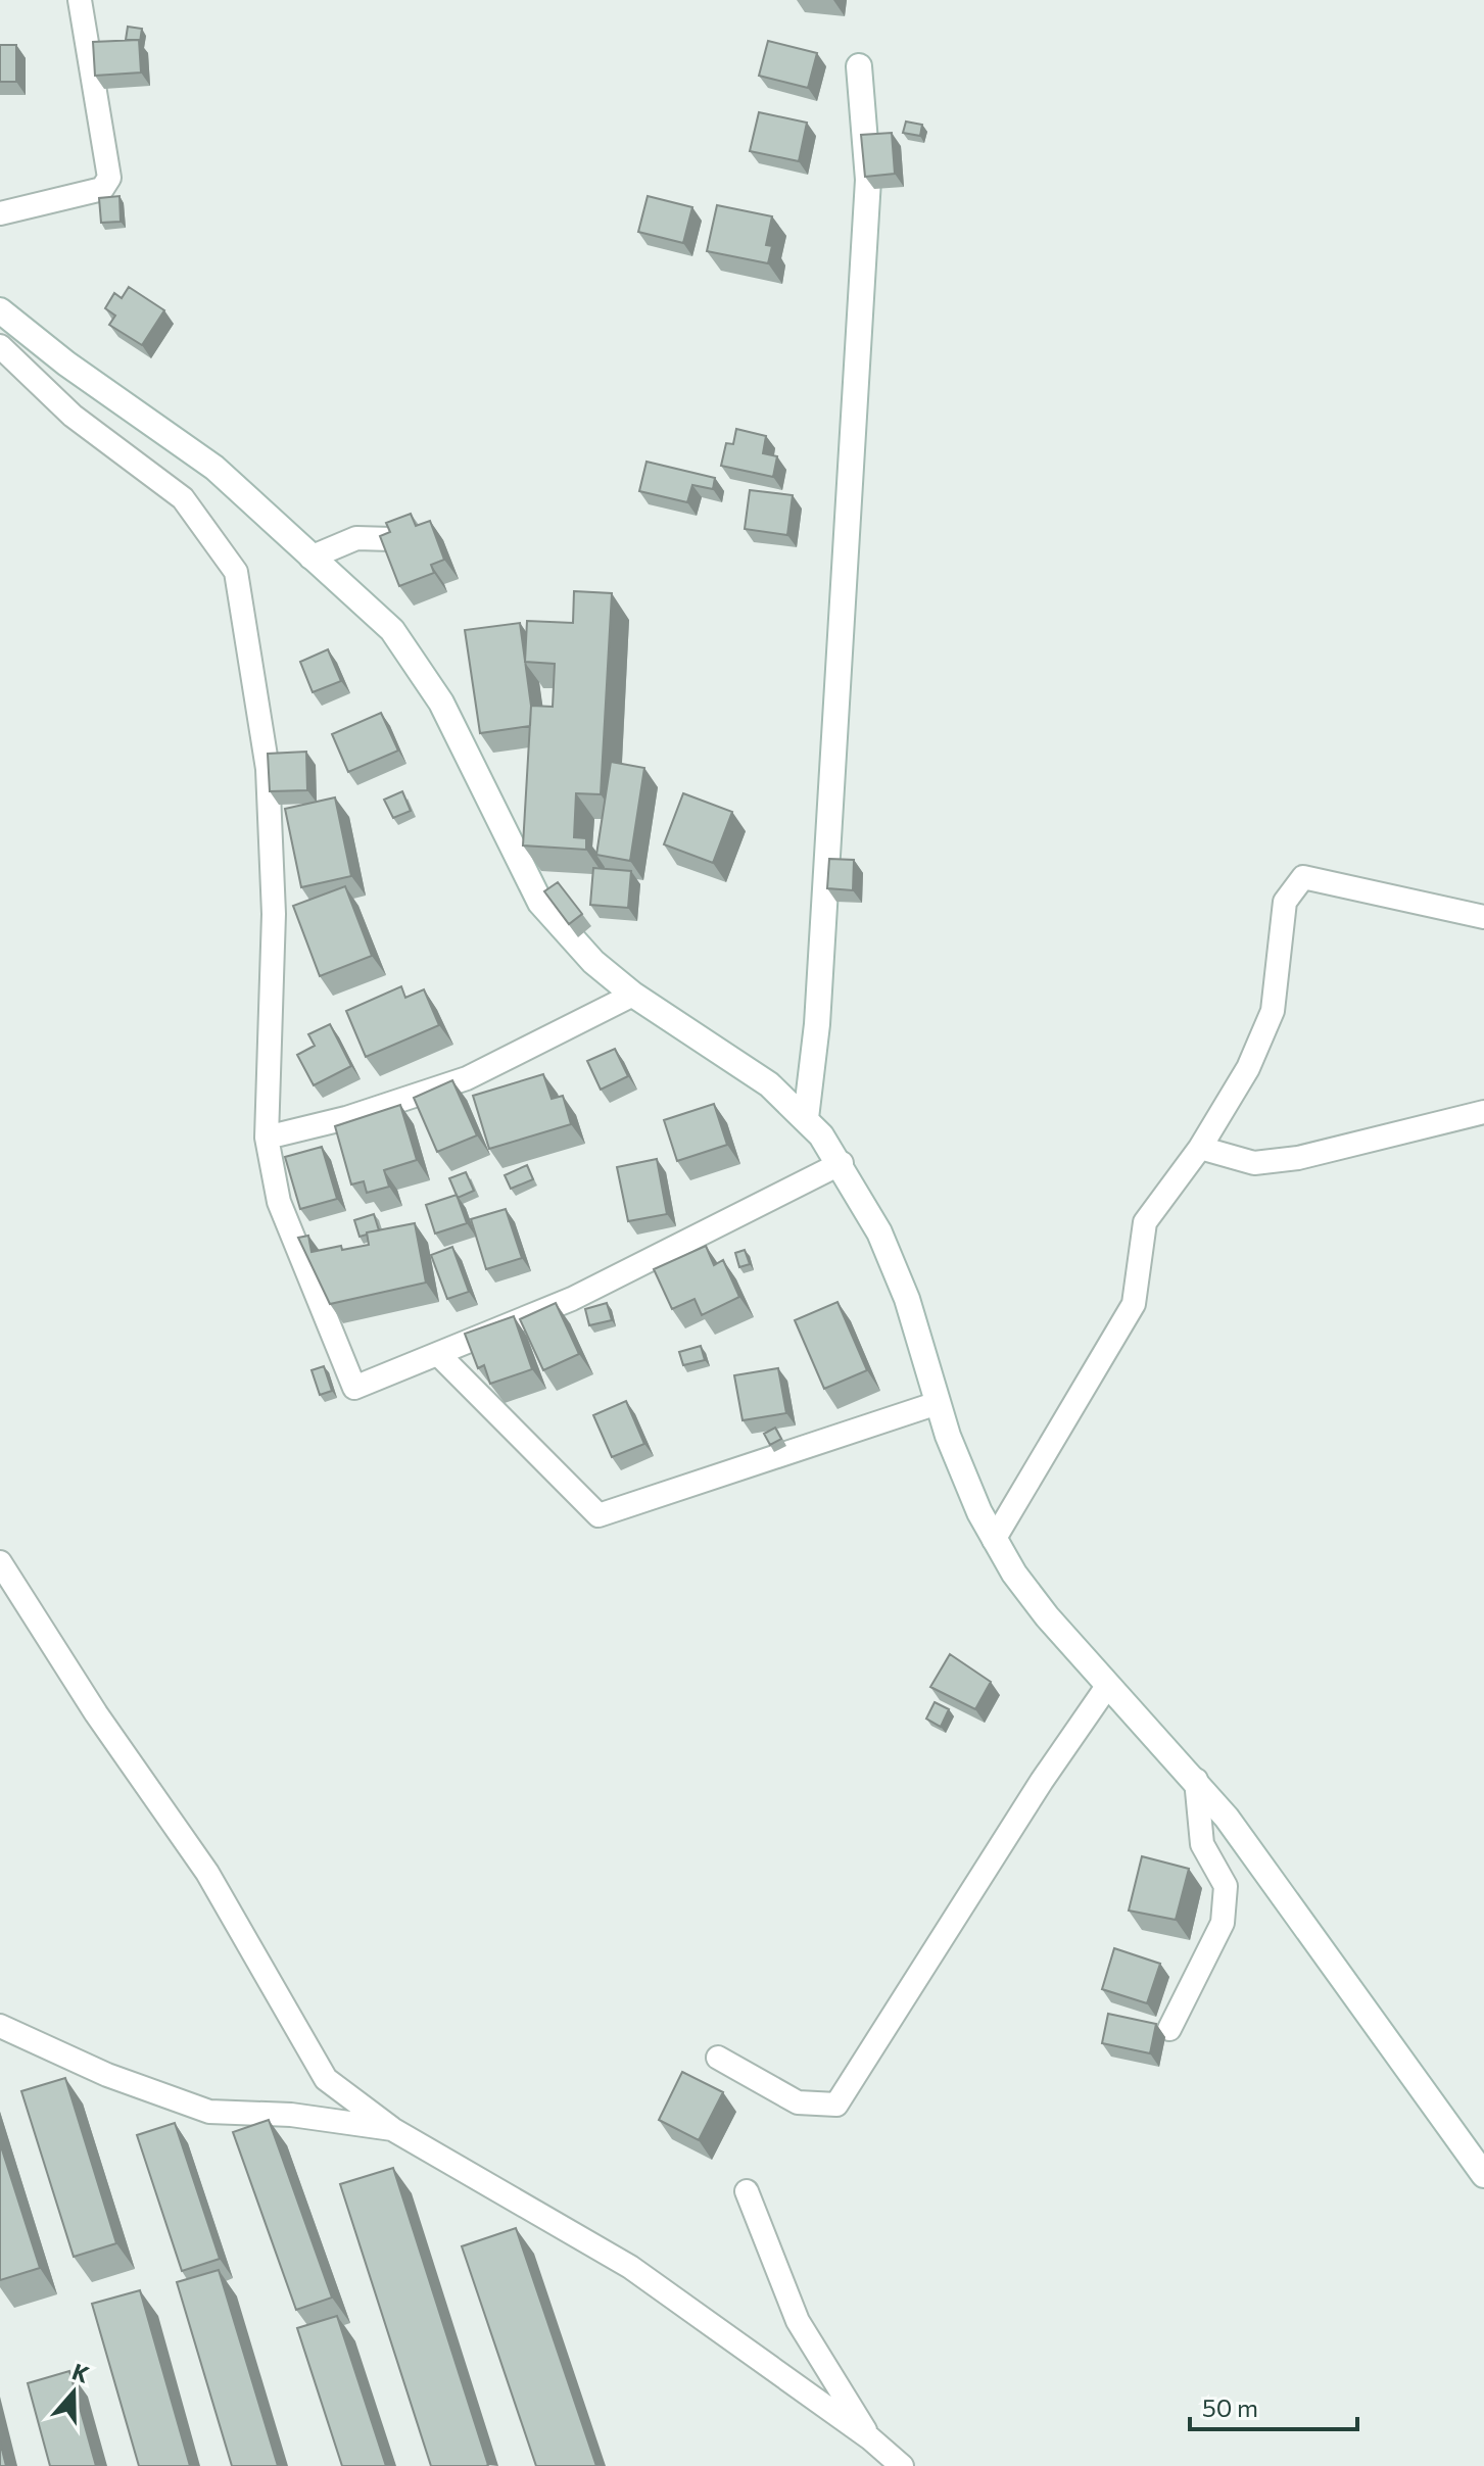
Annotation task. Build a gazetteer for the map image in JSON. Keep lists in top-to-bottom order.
{
  "scale_bar": "50 m",
  "north": "top"
}
